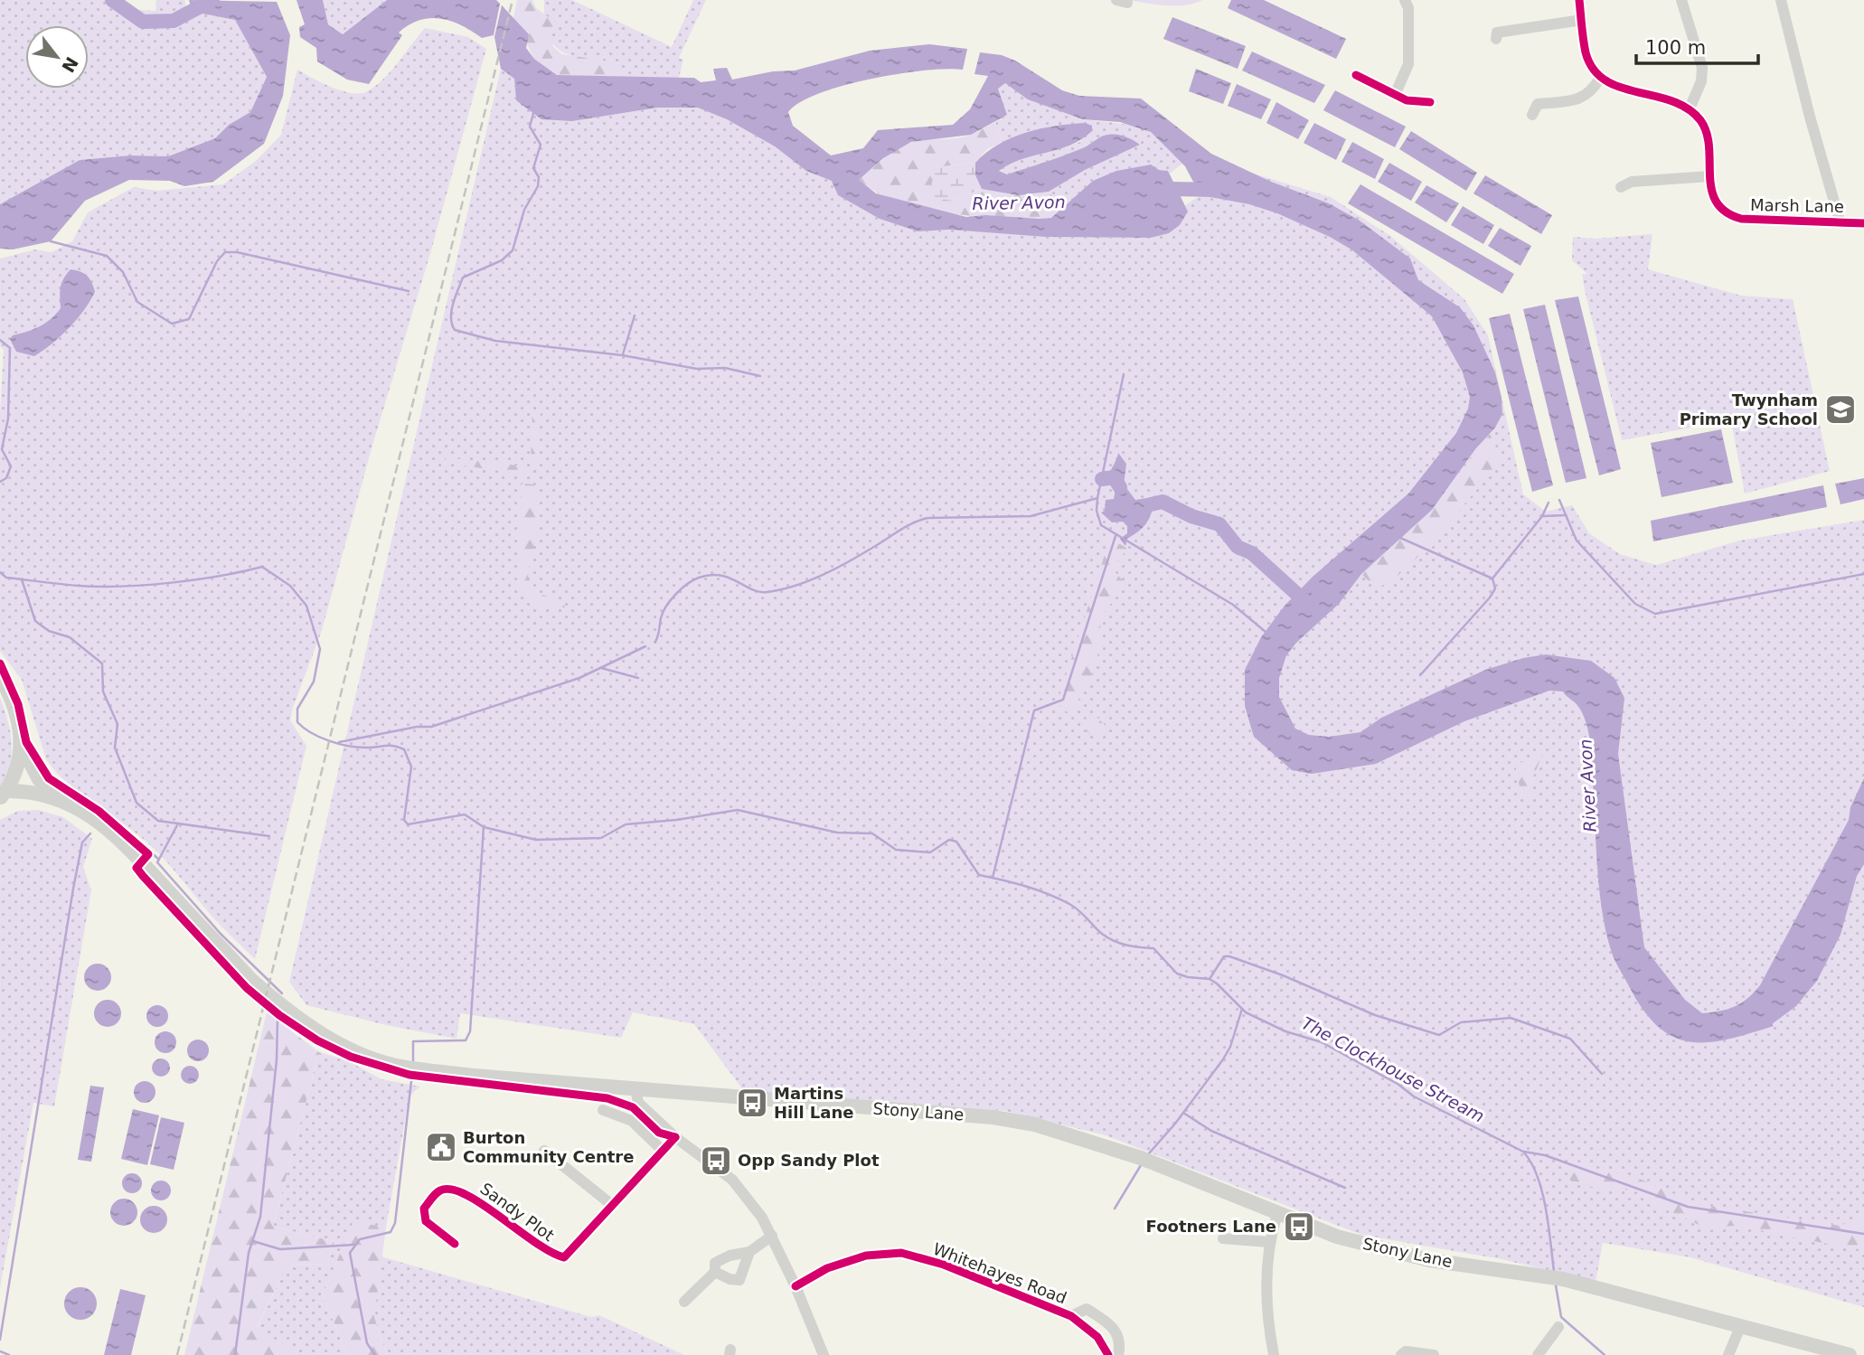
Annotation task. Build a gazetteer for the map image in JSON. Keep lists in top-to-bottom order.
{
  "streets": {
    "main road": ["Stony Lane"],
    "street": ["Marsh Lane", "Sandy Plot", "Whitehayes Road"]
  },
  "water": ["River Avon", "The Clockhouse Stream"],
  "places": {
    "school or university": ["Twynham Primary School"],
    "bus stop": ["Martins Hill Lane", "Opp Sandy Plot", "Footners Lane"],
    "public building": ["Burton Community Centre"]
  },
  "scale_bar": "100 m",
  "north": "bottom right"
}
